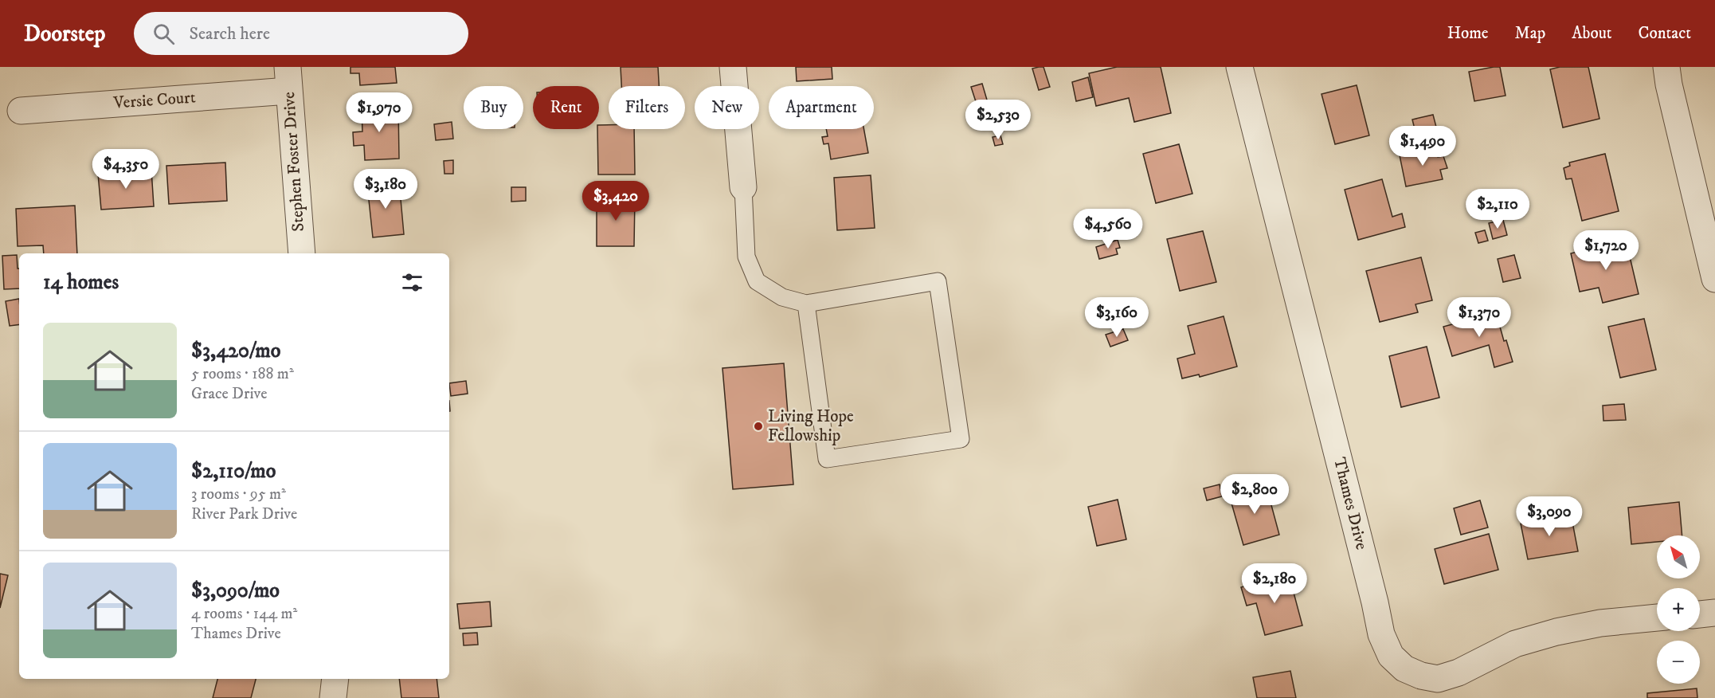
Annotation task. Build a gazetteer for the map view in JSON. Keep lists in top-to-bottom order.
{
  "streets": {
    "street": ["Versie Court", "Stephen Foster Drive", "Thames Drive"]
  },
  "crossings": [
    ["Versie Court", "Stephen Foster Drive"]
  ],
  "places": ["Living Hope Fellowship"],
  "north": "top left",
  "page": {
    "header": "Doorstep",
    "search": "Search here",
    "nav": [
      "Home",
      "Map",
      "About",
      "Contact"
    ],
    "chip": [
      "Buy",
      "Rent",
      "Filters",
      "New",
      "Apartment"
    ],
    "price": [
      "$1,970",
      "$2,530",
      "$1,490",
      "$4,350",
      "$3,180",
      "$3,420",
      "$2,110",
      "$4,560",
      "$1,720",
      "$3,160",
      "$1,370",
      "$2,800",
      "$3,090",
      "$2,180"
    ],
    "heading": "14 homes",
    "list": [
      {
        "name": "$3,420/mo",
        "note": "5 rooms · 188 m² · Grace Drive"
      },
      {
        "name": "$2,110/mo",
        "note": "3 rooms · 95 m² · River Park Drive"
      },
      {
        "name": "$3,090/mo",
        "note": "4 rooms · 144 m² · Thames Drive"
      }
    ],
    "map_buttons": ["+", "−"]
  }
}
